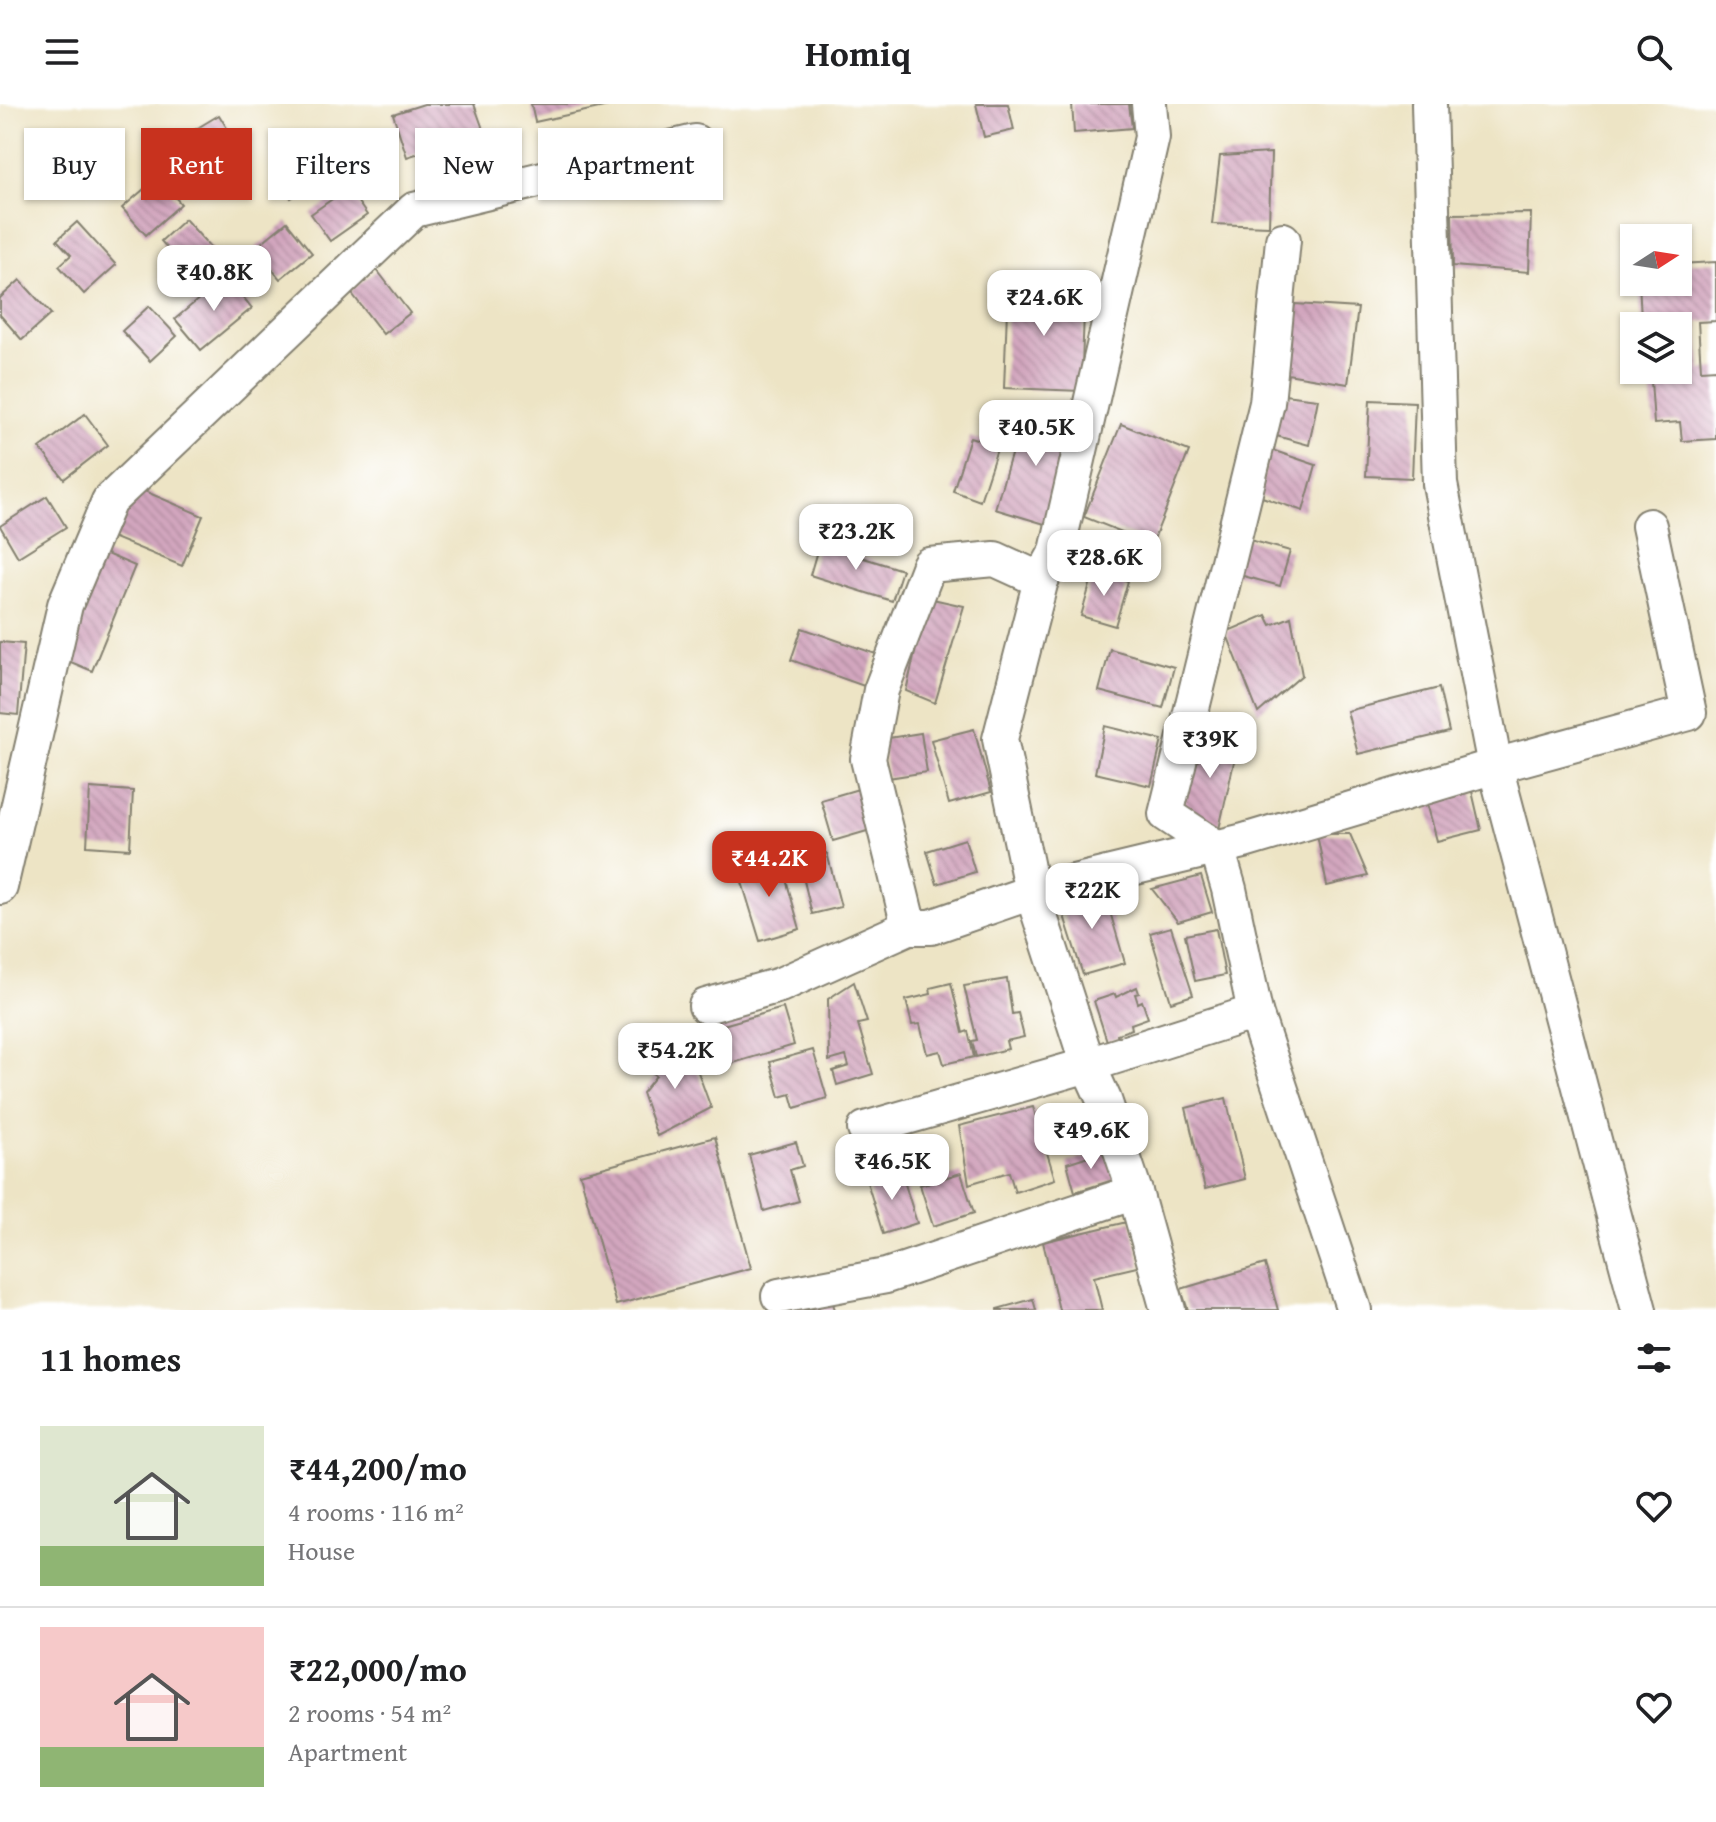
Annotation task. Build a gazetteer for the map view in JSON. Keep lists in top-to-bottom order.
{
  "north": "right",
  "page": {
    "header": "Homiq",
    "chip": [
      "Buy",
      "Rent",
      "Filters",
      "New",
      "Apartment"
    ],
    "price": [
      "₹40.8K",
      "₹24.6K",
      "₹40.5K",
      "₹23.2K",
      "₹28.6K",
      "₹39K",
      "₹44.2K",
      "₹22K",
      "₹54.2K",
      "₹49.6K",
      "₹46.5K"
    ],
    "heading": "11 homes",
    "list": [
      {
        "name": "₹44,200/mo",
        "note": "4 rooms · 116 m² · House"
      },
      {
        "name": "₹22,000/mo",
        "note": "2 rooms · 54 m² · Apartment"
      }
    ]
  }
}
